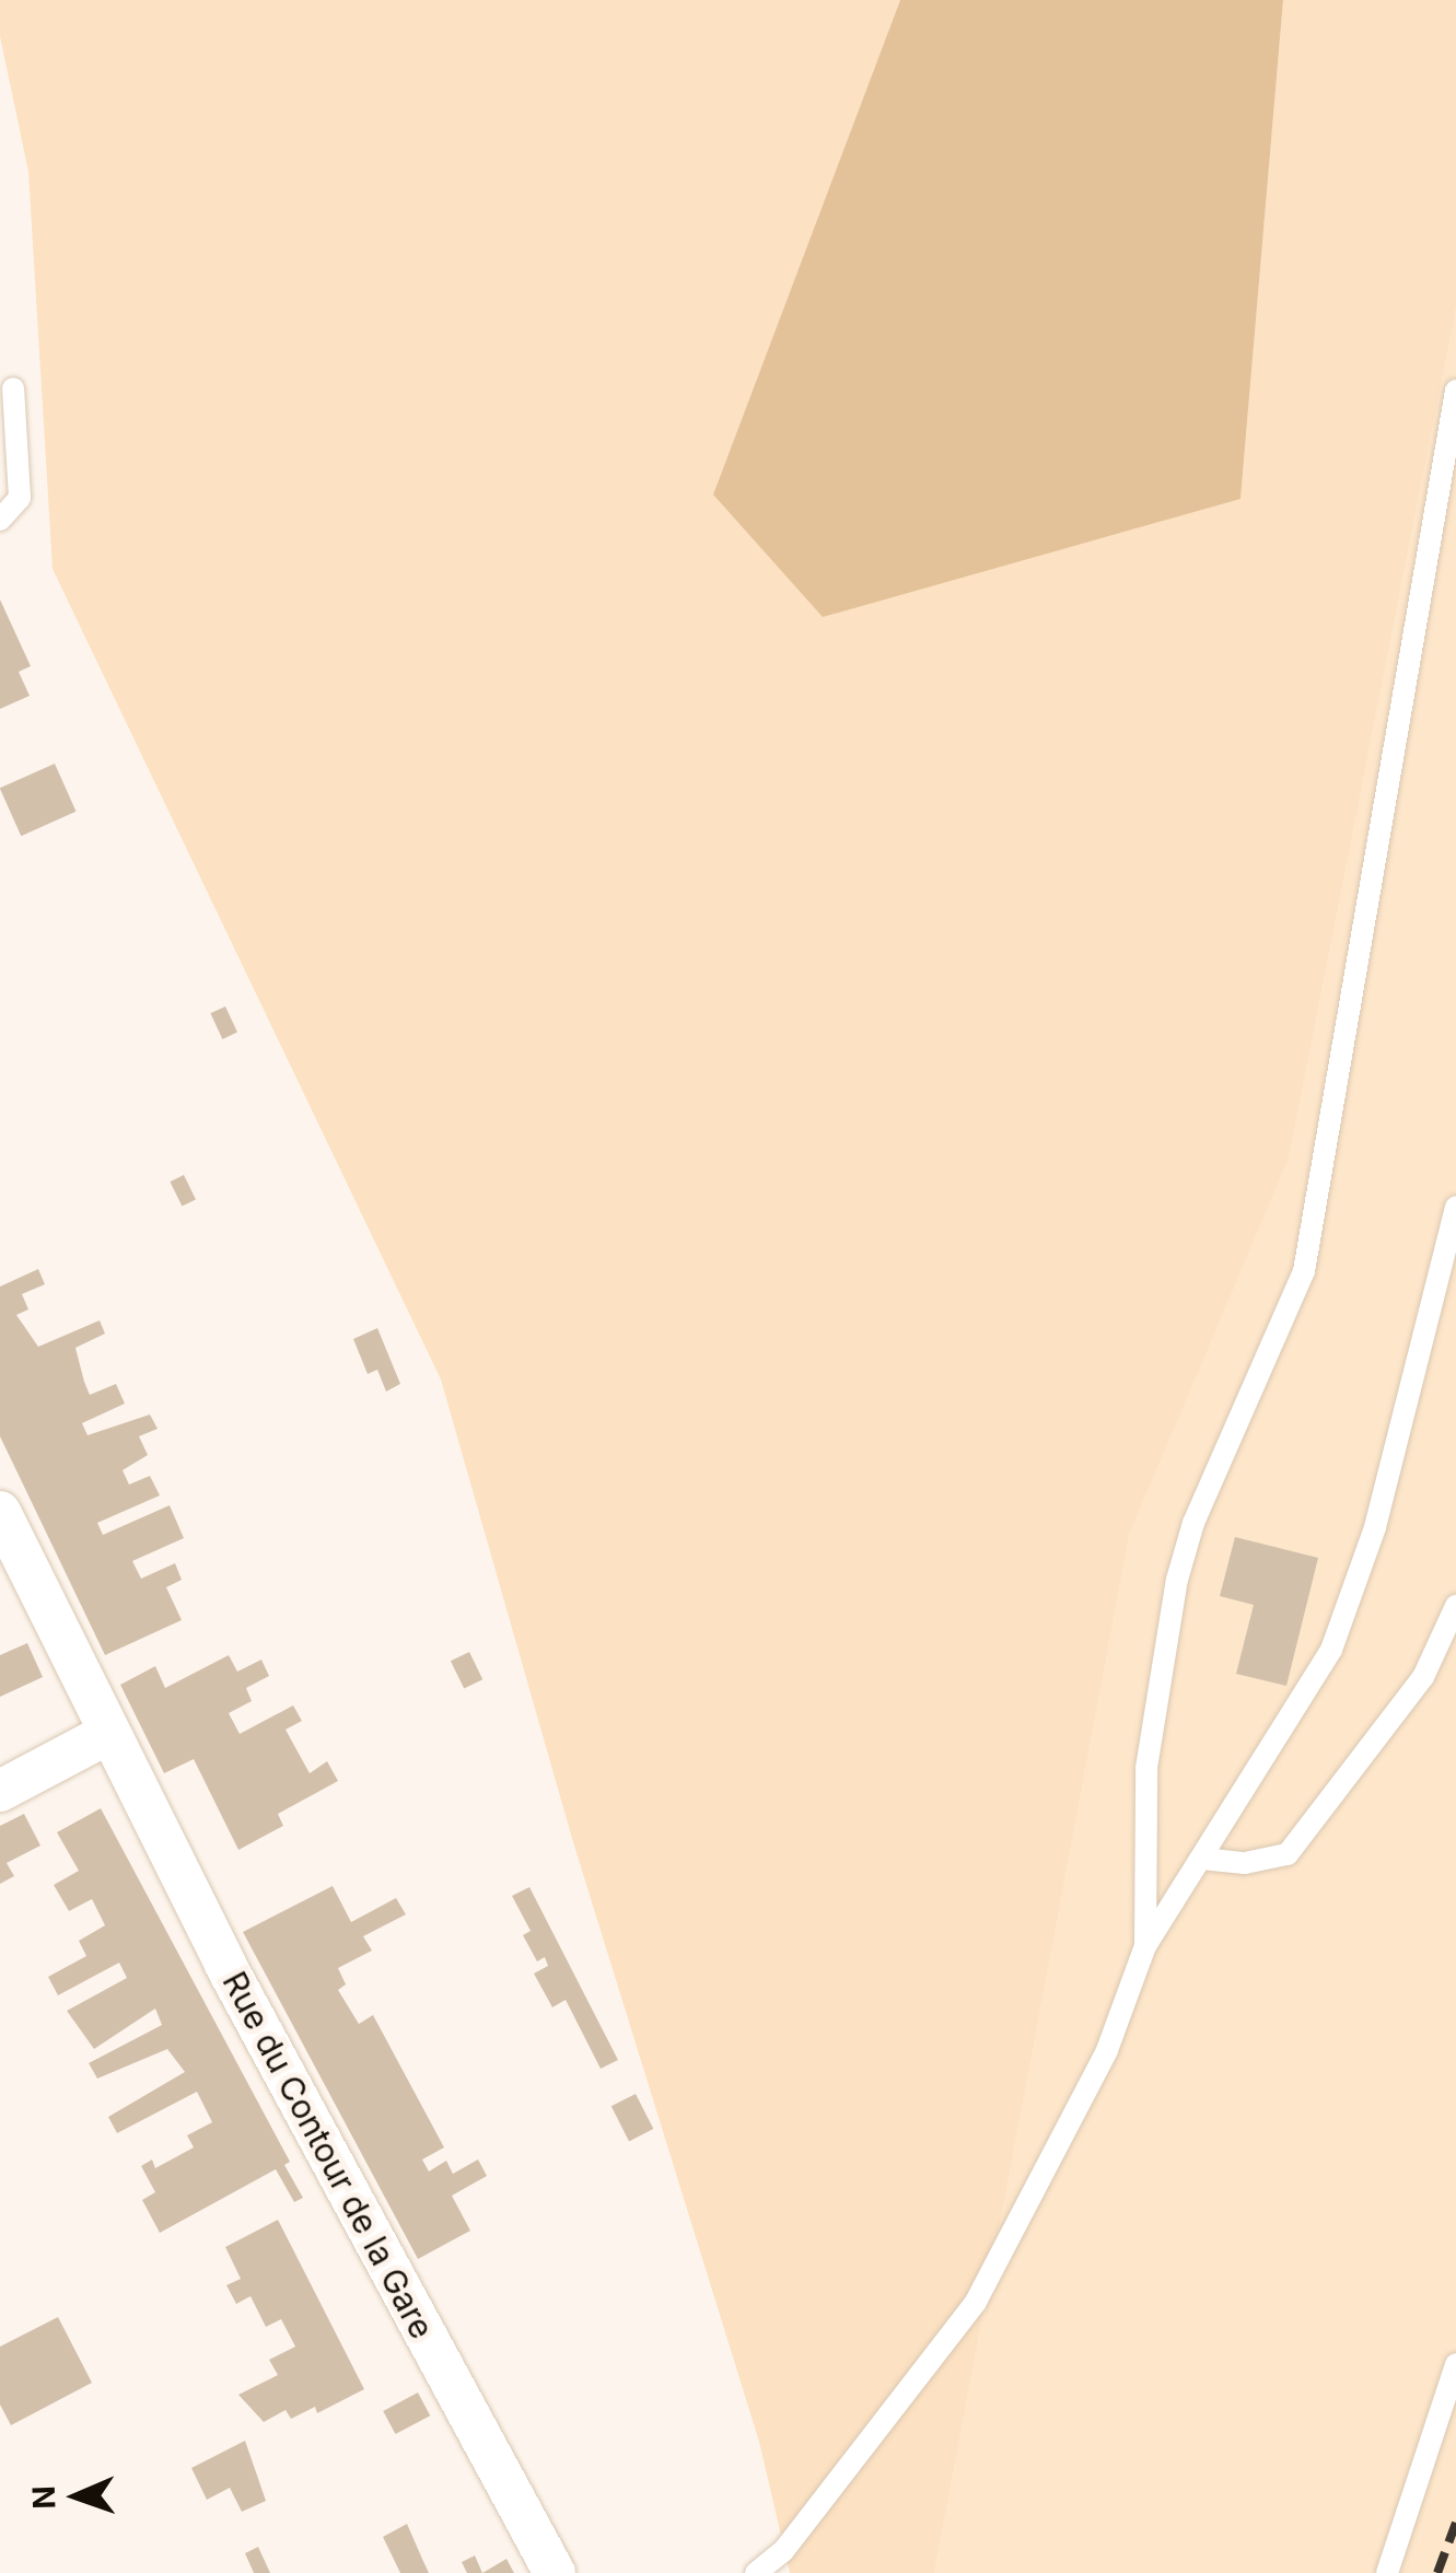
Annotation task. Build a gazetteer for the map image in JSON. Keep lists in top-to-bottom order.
{
  "streets": {
    "street": ["Rue du Contour de la Gare"]
  },
  "north": "left"
}
